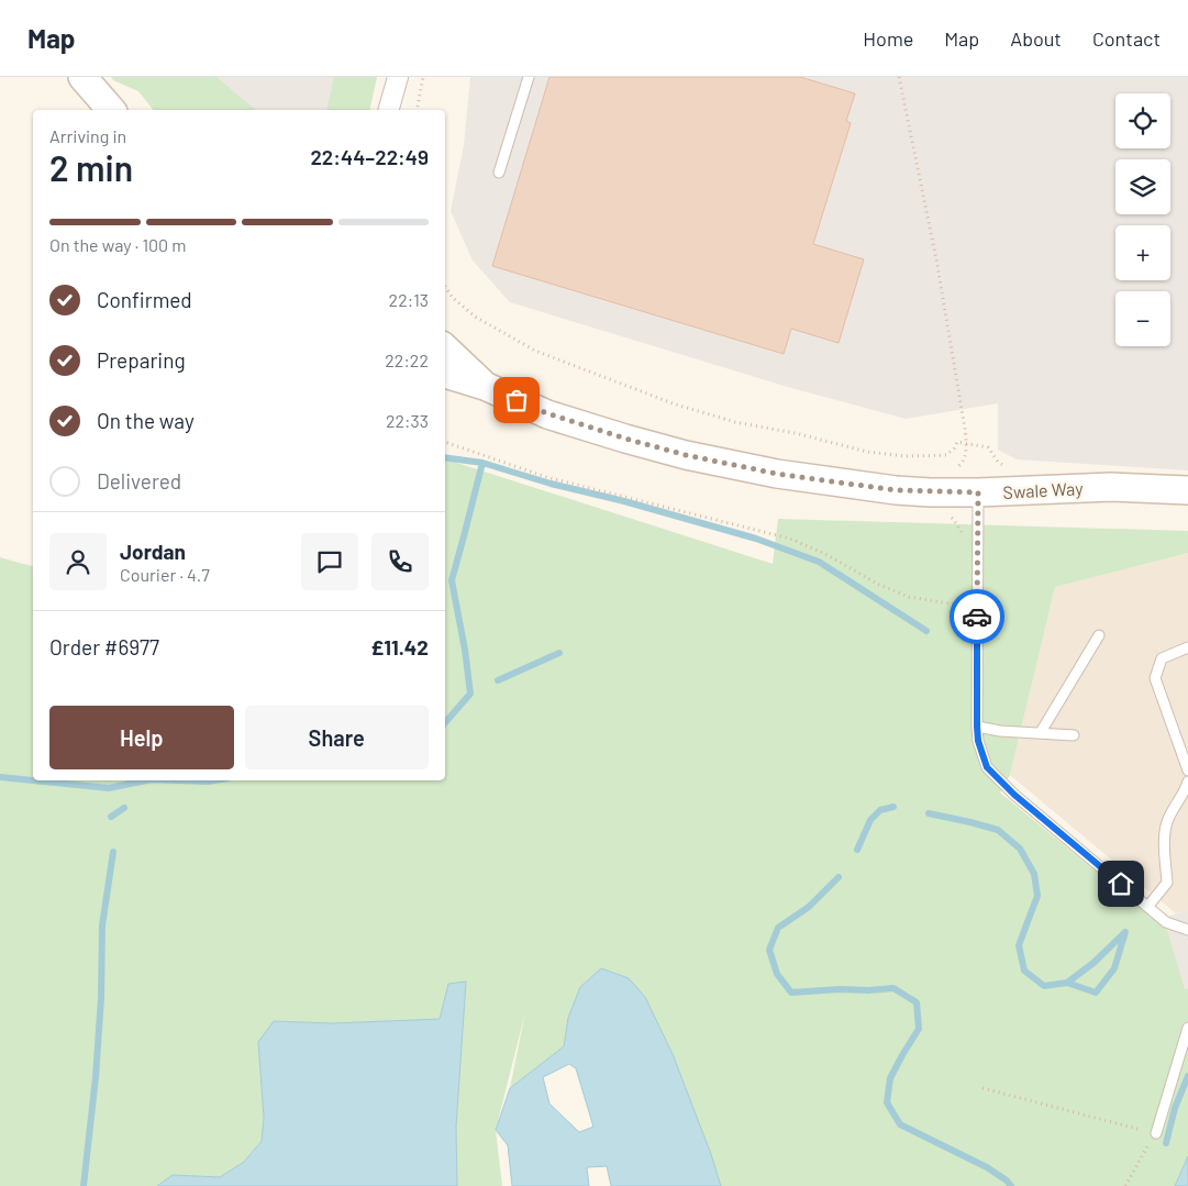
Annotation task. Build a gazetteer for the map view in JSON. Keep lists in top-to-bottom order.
{
  "streets": {
    "street": ["Swale Way"]
  },
  "page": {
    "header": "Map",
    "nav": [
      "Home",
      "Map",
      "About",
      "Contact"
    ],
    "map_buttons": ["+", "−"],
    "heading": ["2 min", "Arriving in", "22:44–22:49"],
    "panel": [
      "Jordan",
      "Courier · 4.7",
      "Order #6977",
      "£11.42"
    ],
    "bar": "On the way · 100 m",
    "list": [
      ["Confirmed", "22:13"],
      ["Preparing", "22:22"],
      ["On the way", "22:33"],
      "Delivered"
    ],
    "buttons": ["Help", "Share"]
  }
}
